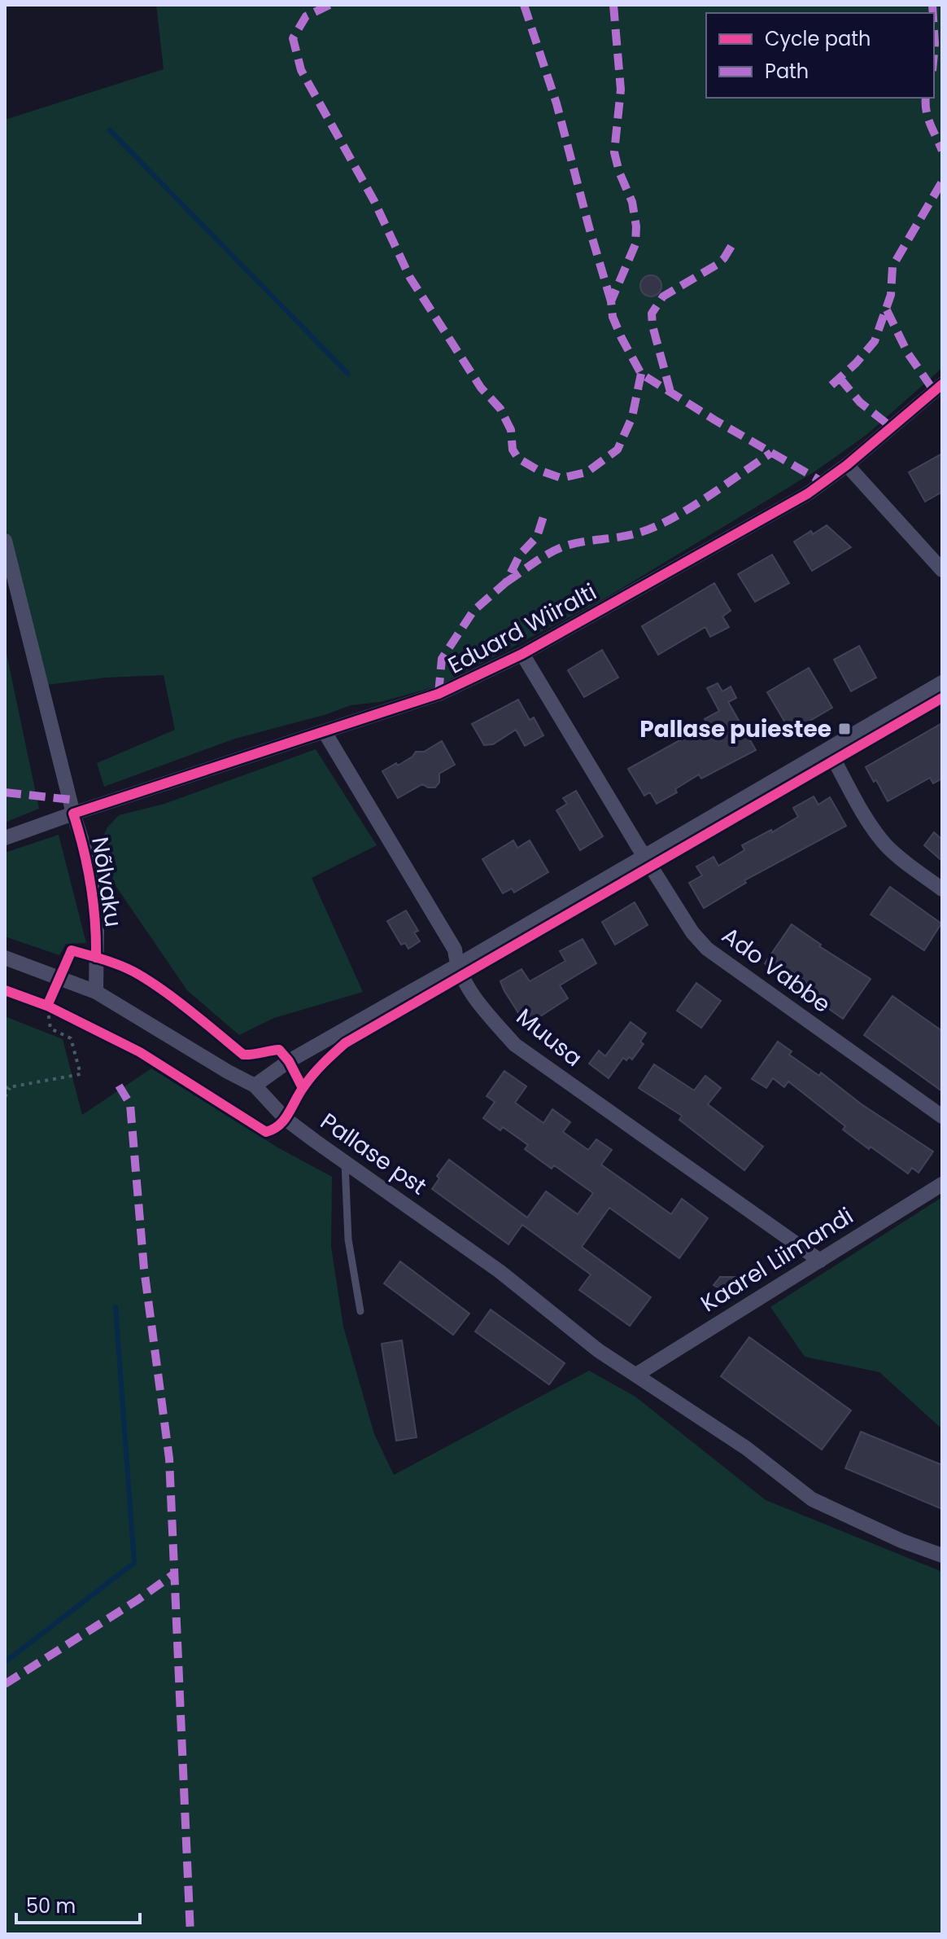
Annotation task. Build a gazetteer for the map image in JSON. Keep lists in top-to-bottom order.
{
  "streets": {
    "street": [
      "Eduard Wiiralti",
      "Nõlvaku",
      "Ado Vabbe",
      "Muusa",
      "Pallase pst",
      "Kaarel Liimandi"
    ]
  },
  "crossings": [
    ["Eduard Wiiralti", "Nõlvaku"],
    ["Eduard Wiiralti", "Ado Vabbe"],
    ["Eduard Wiiralti", "Muusa"],
    ["Nõlvaku", "Pallase pst"],
    ["Muusa", "Kaarel Liimandi"],
    ["Pallase pst", "Kaarel Liimandi"]
  ],
  "places": {
    "transit": ["Pallase puiestee"]
  },
  "legend": ["Cycle path", "Path"],
  "scale_bar": "50 m"
}
